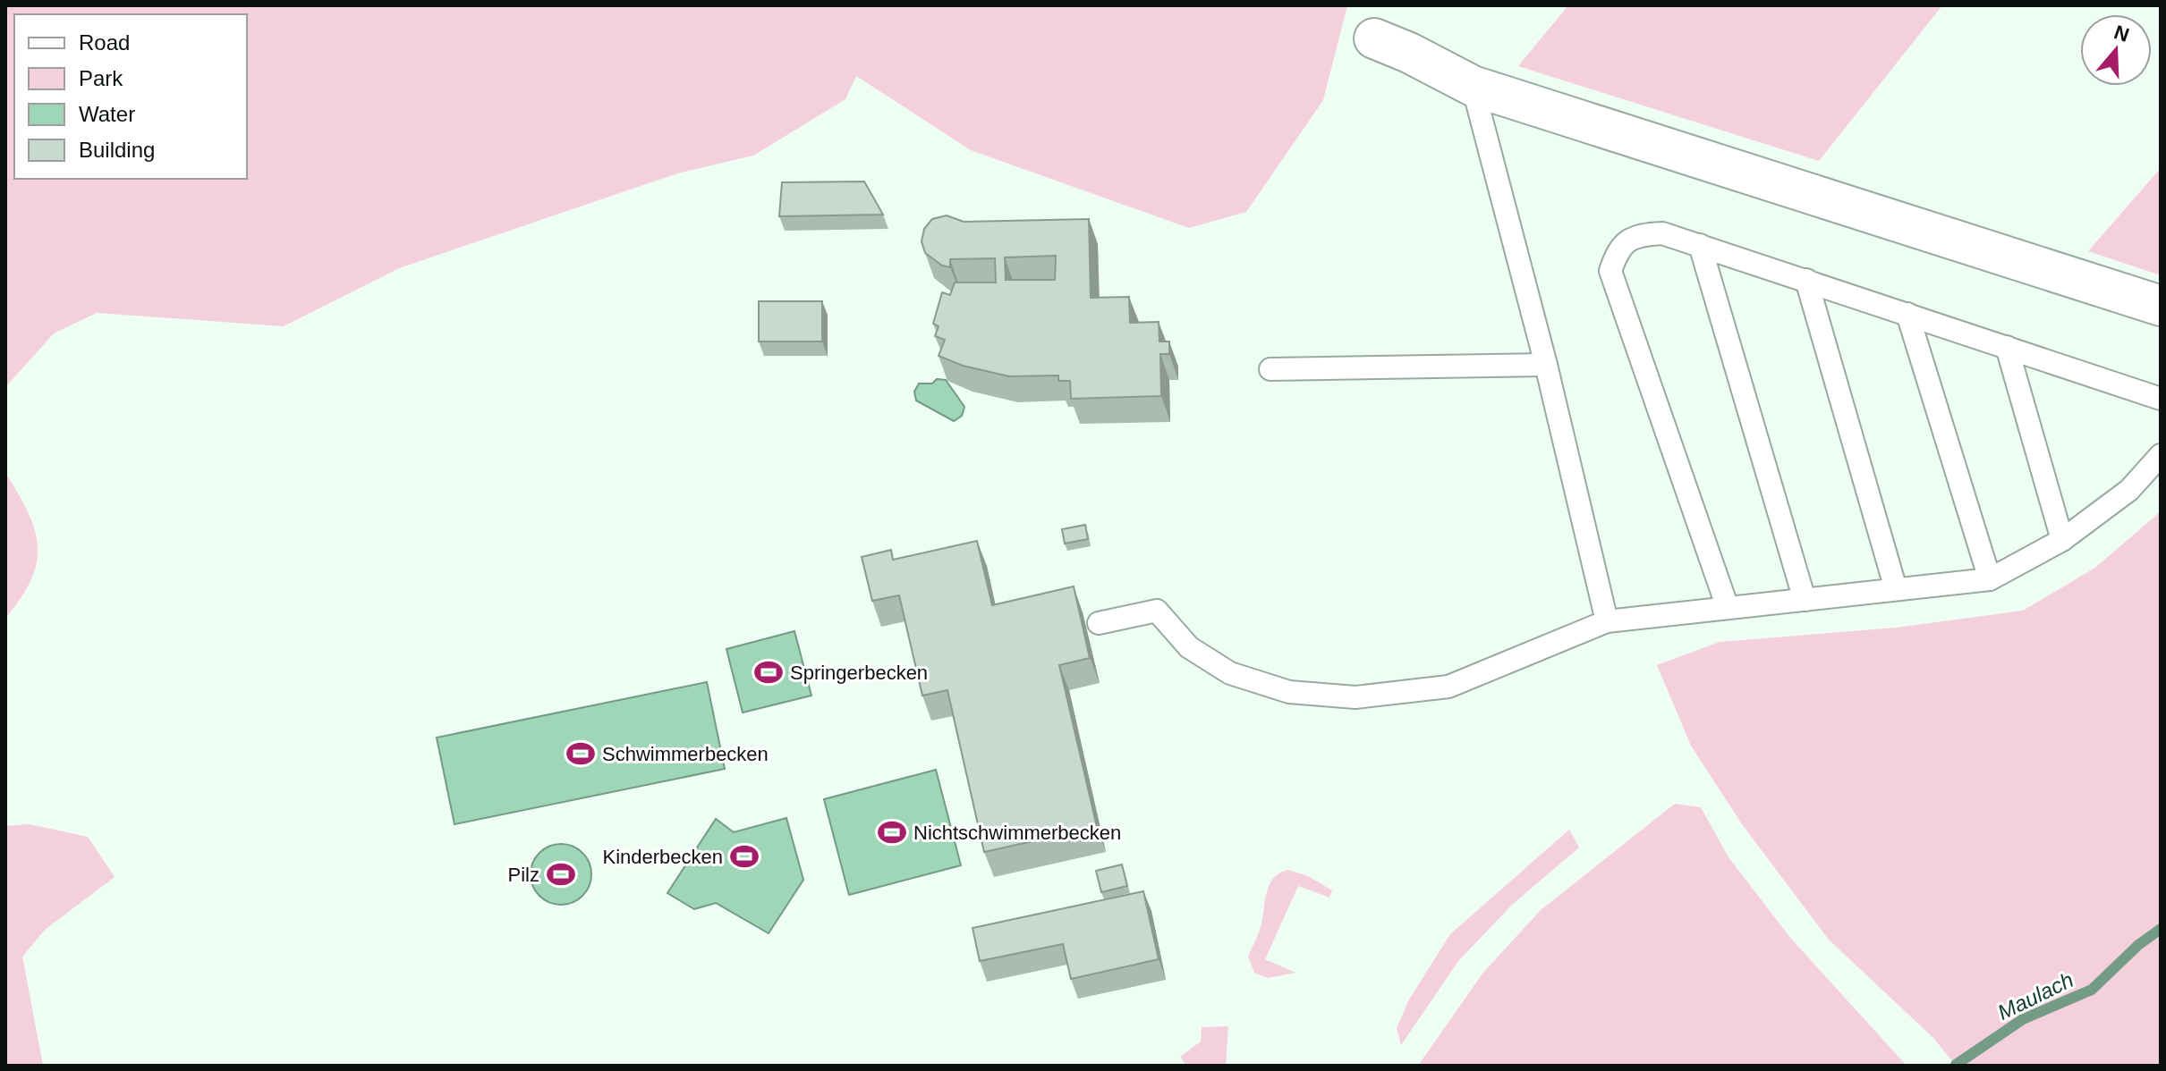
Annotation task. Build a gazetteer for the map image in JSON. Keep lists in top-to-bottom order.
{
  "water": ["Maulach"],
  "places": {
    "sports": [
      "Springerbecken",
      "Schwimmerbecken",
      "Nichtschwimmerbecken",
      "Kinderbecken",
      "Pilz"
    ]
  },
  "legend": [
    "Road",
    "Park",
    "Water",
    "Building"
  ],
  "north": "top"
}
